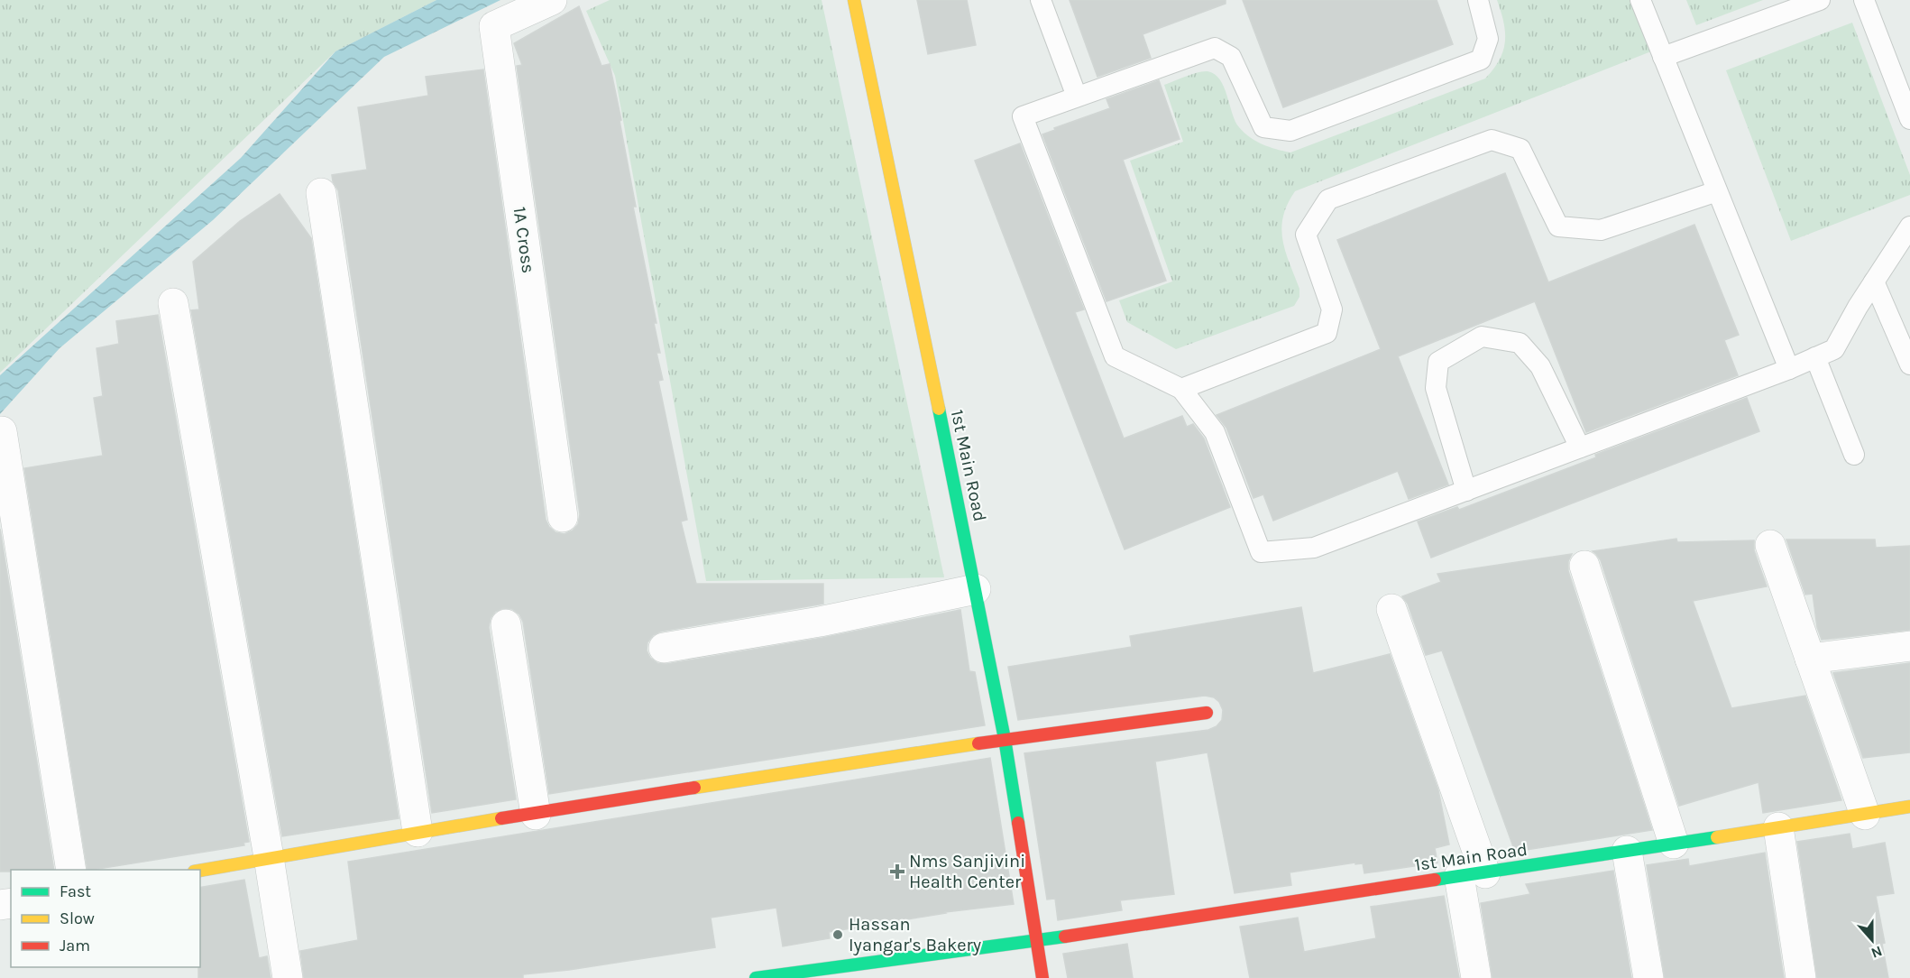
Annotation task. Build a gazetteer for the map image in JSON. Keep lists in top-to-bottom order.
{
  "streets": {
    "street": ["1A Cross", "1st Main Road"]
  },
  "places": {
    "health": ["Nms Sanjivini Health Center"],
    "other": ["Hassan Iyangar's Bakery"]
  },
  "legend": ["Fast", "Slow", "Jam"],
  "north": "bottom"
}
